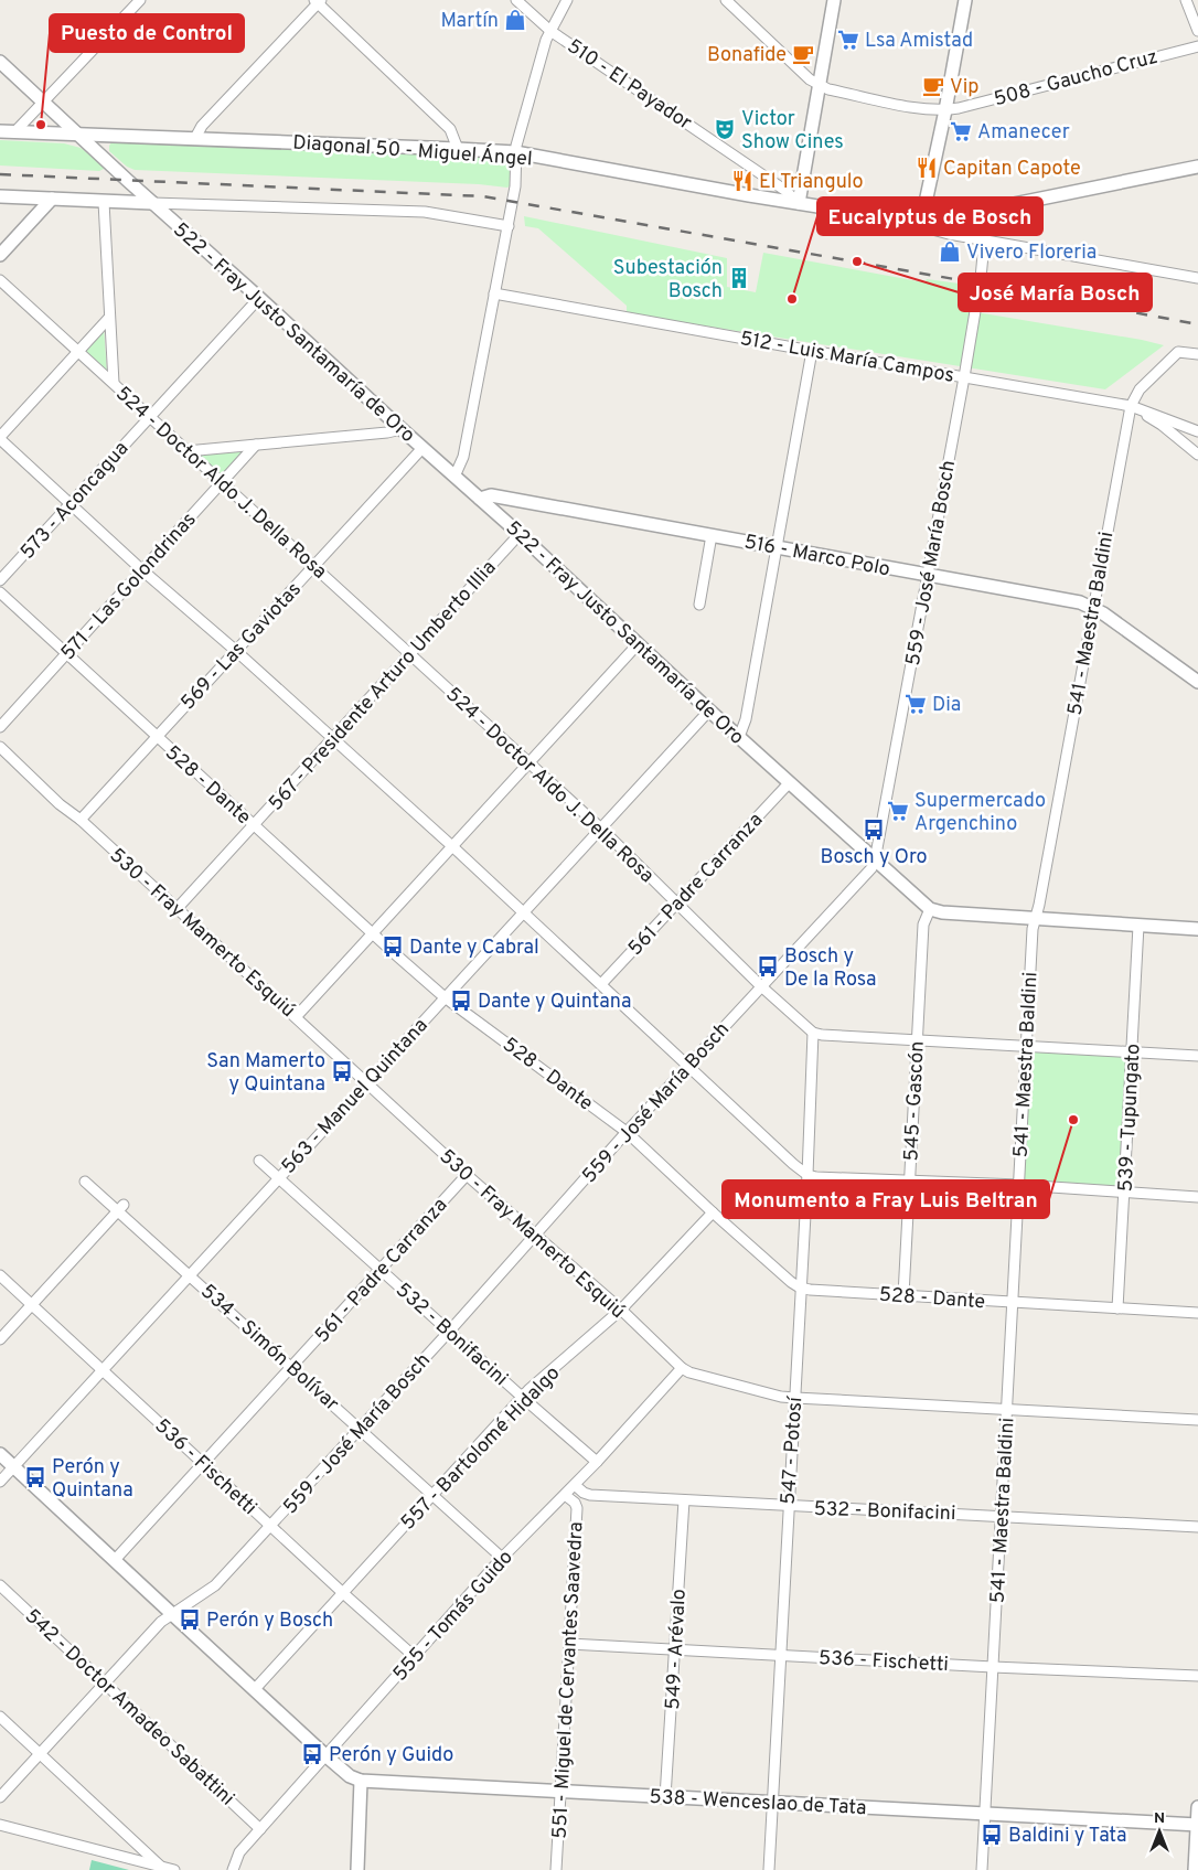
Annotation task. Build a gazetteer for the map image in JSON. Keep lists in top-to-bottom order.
{
  "streets": {
    "street": [
      "508 - Gaucho Cruz",
      "510 - El Payador",
      "Diagonal 50 - Miguel Ángel",
      "522 - Fray Justo Santamaría de Oro",
      "512 - Luis María Campos",
      "524 - Doctor Aldo J. Della Rosa",
      "573 - Aconcagua",
      "516 - Marco Polo",
      "559 - José María Bosch",
      "571 - Las Golondrinas",
      "541 - Maestra Baldini",
      "569 - Las Gaviotas",
      "567 - Presidente Arturo Umberto Illia",
      "528 - Dante",
      "561 - Padre Carranza",
      "530 - Fray Mamerto Esquiú",
      "563 - Manuel Quintana",
      "545 - Gascón",
      "539 - Tupungato",
      "532 - Bonifacini",
      "534 - Simón Bolívar",
      "557 - Bartolomé Hidalgo",
      "547 - Potosí",
      "536 - Fischetti",
      "555 - Tomás Guido",
      "549 - Arévalo",
      "551 - Miguel de Cervantes Saavedra",
      "542 - Doctor Amadeo Sabattini",
      "538 - Wenceslao de Tata"
    ]
  },
  "crossings": [
    ["510 - El Payador", "Diagonal 50 - Miguel Ángel"],
    ["Diagonal 50 - Miguel Ángel", "522 - Fray Justo Santamaría de Oro"],
    ["Diagonal 50 - Miguel Ángel", "559 - José María Bosch"],
    ["522 - Fray Justo Santamaría de Oro", "573 - Aconcagua"],
    ["522 - Fray Justo Santamaría de Oro", "516 - Marco Polo"],
    ["522 - Fray Justo Santamaría de Oro", "559 - José María Bosch"],
    ["522 - Fray Justo Santamaría de Oro", "569 - Las Gaviotas"],
    ["522 - Fray Justo Santamaría de Oro", "567 - Presidente Arturo Umberto Illia"],
    ["522 - Fray Justo Santamaría de Oro", "561 - Padre Carranza"],
    ["522 - Fray Justo Santamaría de Oro", "563 - Manuel Quintana"],
    ["522 - Fray Justo Santamaría de Oro", "545 - Gascón"],
    ["512 - Luis María Campos", "559 - José María Bosch"],
    ["512 - Luis María Campos", "541 - Maestra Baldini"],
    ["524 - Doctor Aldo J. Della Rosa", "573 - Aconcagua"],
    ["524 - Doctor Aldo J. Della Rosa", "559 - José María Bosch"],
    ["524 - Doctor Aldo J. Della Rosa", "571 - Las Golondrinas"],
    ["524 - Doctor Aldo J. Della Rosa", "569 - Las Gaviotas"],
    ["524 - Doctor Aldo J. Della Rosa", "567 - Presidente Arturo Umberto Illia"],
    ["524 - Doctor Aldo J. Della Rosa", "561 - Padre Carranza"],
    ["524 - Doctor Aldo J. Della Rosa", "563 - Manuel Quintana"],
    ["524 - Doctor Aldo J. Della Rosa", "547 - Potosí"],
    ["516 - Marco Polo", "559 - José María Bosch"],
    ["516 - Marco Polo", "541 - Maestra Baldini"],
    ["559 - José María Bosch", "528 - Dante"],
    ["559 - José María Bosch", "530 - Fray Mamerto Esquiú"],
    ["559 - José María Bosch", "532 - Bonifacini"],
    ["559 - José María Bosch", "534 - Simón Bolívar"],
    ["559 - José María Bosch", "536 - Fischetti"],
    ["559 - José María Bosch", "542 - Doctor Amadeo Sabattini"],
    ["559 - José María Bosch", "538 - Wenceslao de Tata"],
    ["571 - Las Golondrinas", "528 - Dante"],
    ["541 - Maestra Baldini", "528 - Dante"],
    ["541 - Maestra Baldini", "530 - Fray Mamerto Esquiú"],
    ["541 - Maestra Baldini", "532 - Bonifacini"],
    ["541 - Maestra Baldini", "536 - Fischetti"],
    ["541 - Maestra Baldini", "538 - Wenceslao de Tata"],
    ["569 - Las Gaviotas", "528 - Dante"],
    ["569 - Las Gaviotas", "530 - Fray Mamerto Esquiú"],
    ["567 - Presidente Arturo Umberto Illia", "528 - Dante"],
    ["567 - Presidente Arturo Umberto Illia", "530 - Fray Mamerto Esquiú"],
    ["528 - Dante", "563 - Manuel Quintana"],
    ["528 - Dante", "545 - Gascón"],
    ["528 - Dante", "539 - Tupungato"],
    ["528 - Dante", "557 - Bartolomé Hidalgo"],
    ["528 - Dante", "547 - Potosí"],
    ["561 - Padre Carranza", "530 - Fray Mamerto Esquiú"],
    ["561 - Padre Carranza", "532 - Bonifacini"],
    ["561 - Padre Carranza", "534 - Simón Bolívar"],
    ["561 - Padre Carranza", "536 - Fischetti"],
    ["561 - Padre Carranza", "538 - Wenceslao de Tata"],
    ["530 - Fray Mamerto Esquiú", "563 - Manuel Quintana"],
    ["530 - Fray Mamerto Esquiú", "557 - Bartolomé Hidalgo"],
    ["530 - Fray Mamerto Esquiú", "547 - Potosí"],
    ["530 - Fray Mamerto Esquiú", "555 - Tomás Guido"],
    ["563 - Manuel Quintana", "532 - Bonifacini"],
    ["563 - Manuel Quintana", "534 - Simón Bolívar"],
    ["563 - Manuel Quintana", "536 - Fischetti"],
    ["563 - Manuel Quintana", "538 - Wenceslao de Tata"],
    ["532 - Bonifacini", "557 - Bartolomé Hidalgo"],
    ["532 - Bonifacini", "547 - Potosí"],
    ["532 - Bonifacini", "555 - Tomás Guido"],
    ["532 - Bonifacini", "549 - Arévalo"],
    ["534 - Simón Bolívar", "557 - Bartolomé Hidalgo"],
    ["534 - Simón Bolívar", "555 - Tomás Guido"],
    ["557 - Bartolomé Hidalgo", "536 - Fischetti"],
    ["557 - Bartolomé Hidalgo", "538 - Wenceslao de Tata"],
    ["547 - Potosí", "536 - Fischetti"],
    ["547 - Potosí", "538 - Wenceslao de Tata"],
    ["536 - Fischetti", "555 - Tomás Guido"],
    ["536 - Fischetti", "549 - Arévalo"],
    ["536 - Fischetti", "551 - Miguel de Cervantes Saavedra"],
    ["555 - Tomás Guido", "551 - Miguel de Cervantes Saavedra"],
    ["555 - Tomás Guido", "542 - Doctor Amadeo Sabattini"],
    ["555 - Tomás Guido", "538 - Wenceslao de Tata"],
    ["549 - Arévalo", "538 - Wenceslao de Tata"],
    ["551 - Miguel de Cervantes Saavedra", "538 - Wenceslao de Tata"]
  ],
  "places": {
    "shop": ["Martín", "Vivero Floreria"],
    "supermarket": [
      "Lsa Amistad",
      "Amanecer",
      "Dia",
      "Supermercado Argenchino"
    ],
    "cafe": ["Bonafide", "Vip"],
    "other": [
      "Puesto de Control",
      "José María Bosch",
      "Eucalyptus de Bosch",
      "Monumento a Fray Luis Beltran"
    ],
    "theatre": ["Victor Show Cines"],
    "restaurant": ["Capitan Capote", "El Triangulo"],
    "building": ["Subestación Bosch"],
    "bus stop": [
      "Bosch y Oro",
      "Dante y Cabral",
      "Bosch y De la Rosa",
      "Dante y Quintana",
      "San Mamerto y Quintana",
      "Perón y Quintana",
      "Perón y Bosch",
      "Perón y Guido",
      "Baldini y Tata"
    ]
  },
  "north": "top"
}
